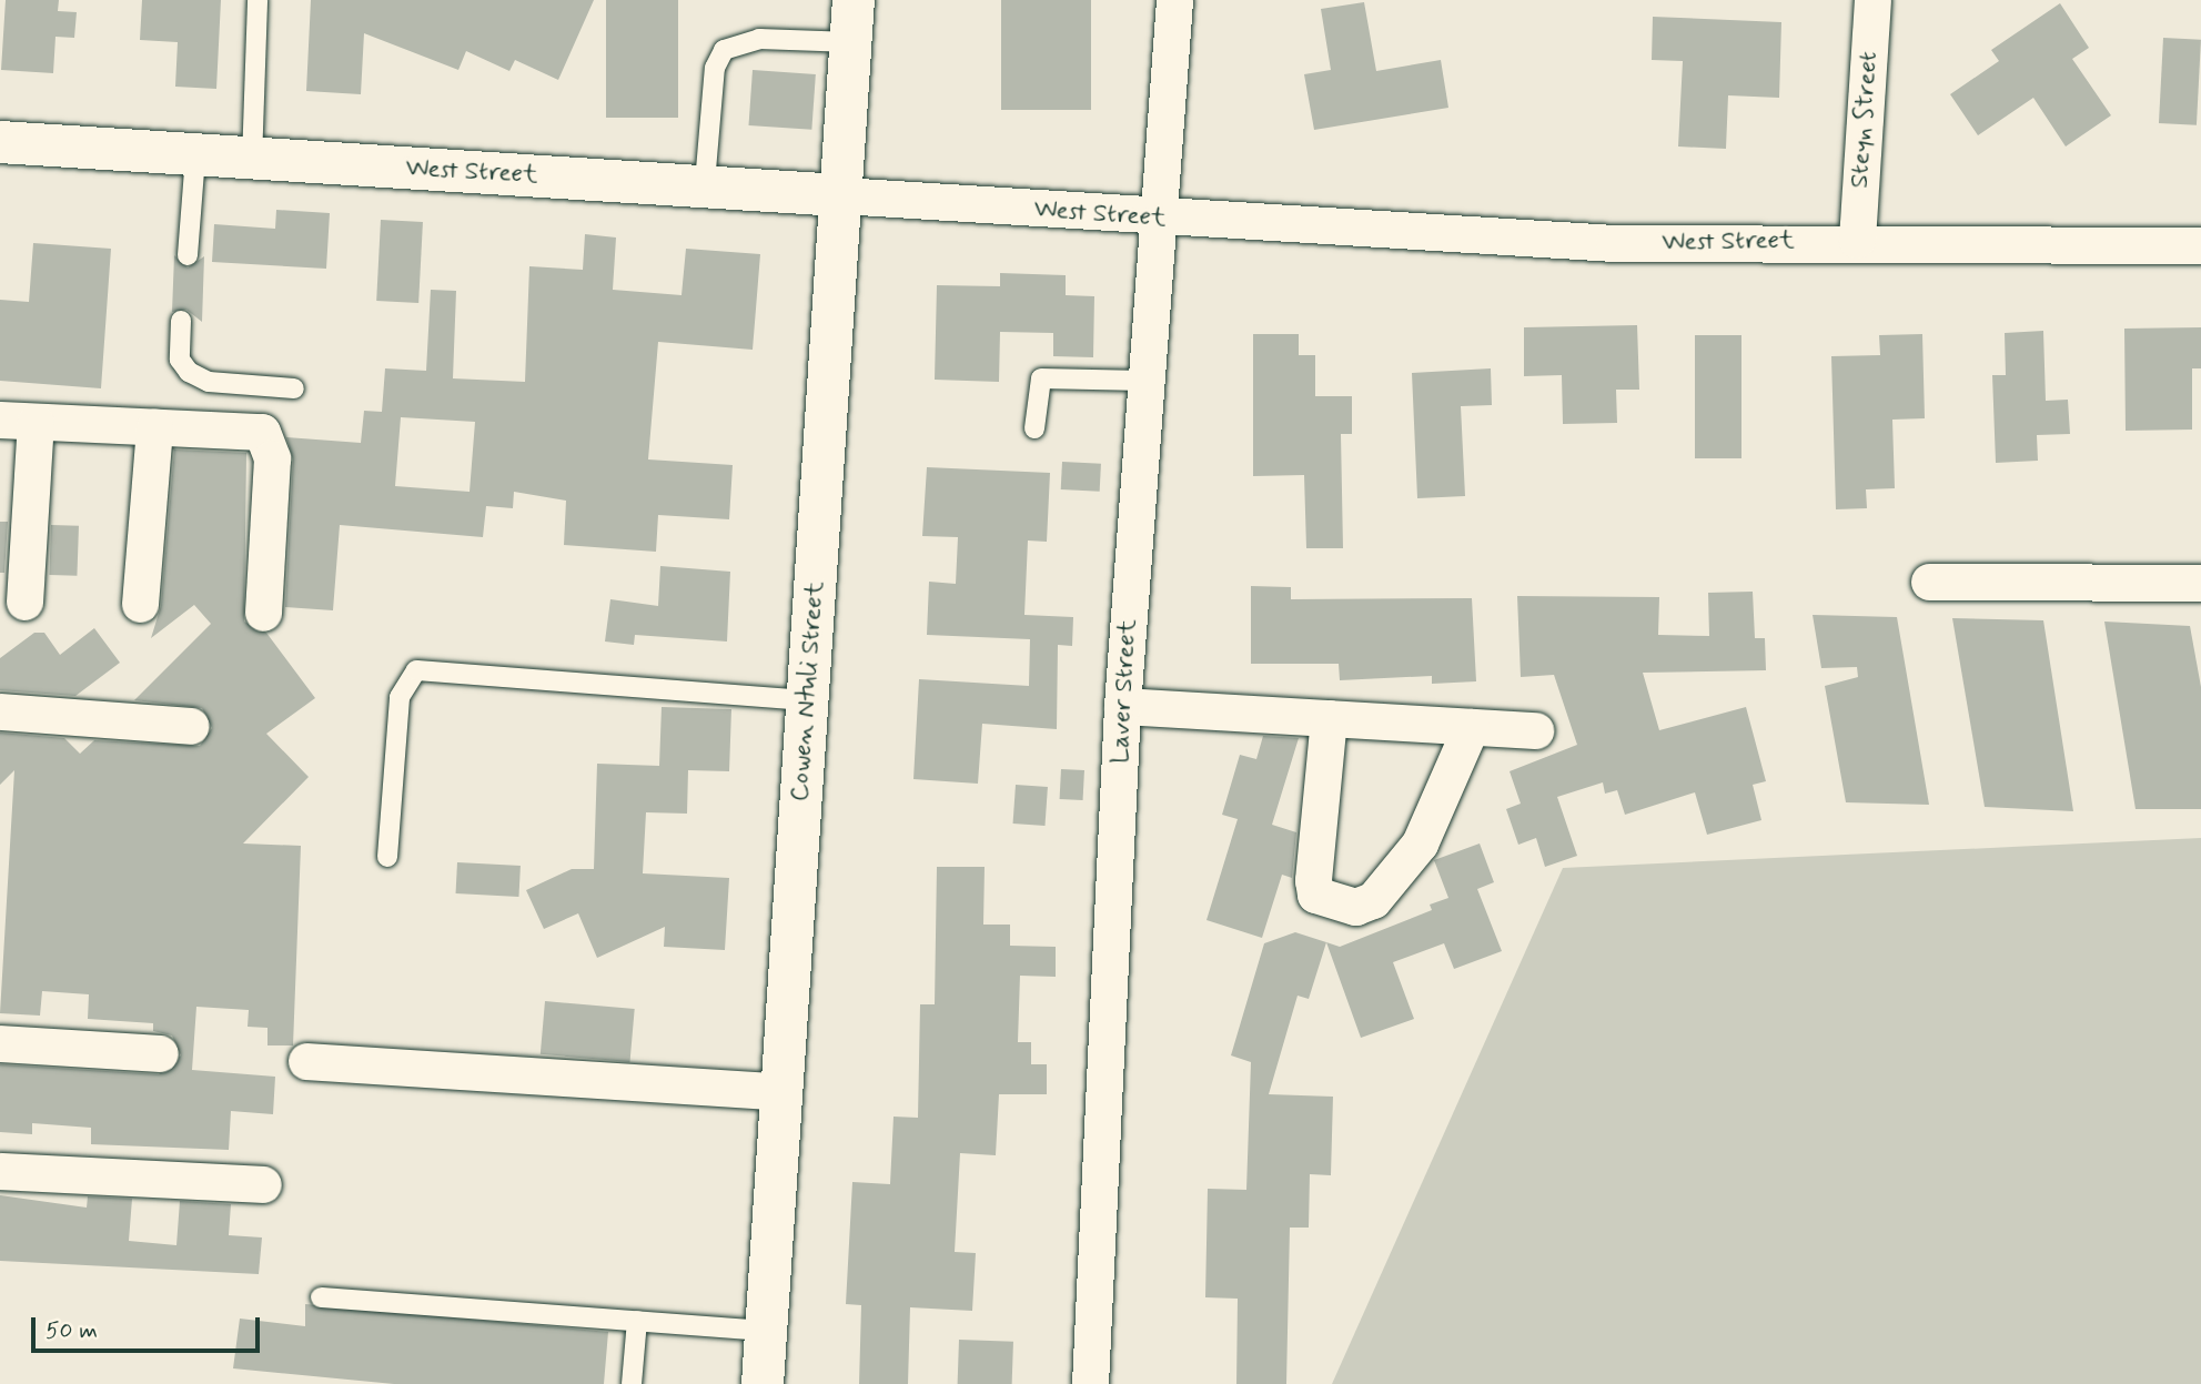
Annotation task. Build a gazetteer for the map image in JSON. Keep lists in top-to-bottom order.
{
  "streets": {
    "street": [
      "Steyn Street",
      "West Street",
      "Cowen Ntuli Street",
      "Laver Street"
    ]
  },
  "crossings": [
    ["Steyn Street", "West Street"],
    ["West Street", "Cowen Ntuli Street"],
    ["West Street", "Laver Street"]
  ],
  "scale_bar": "50 m"
}
